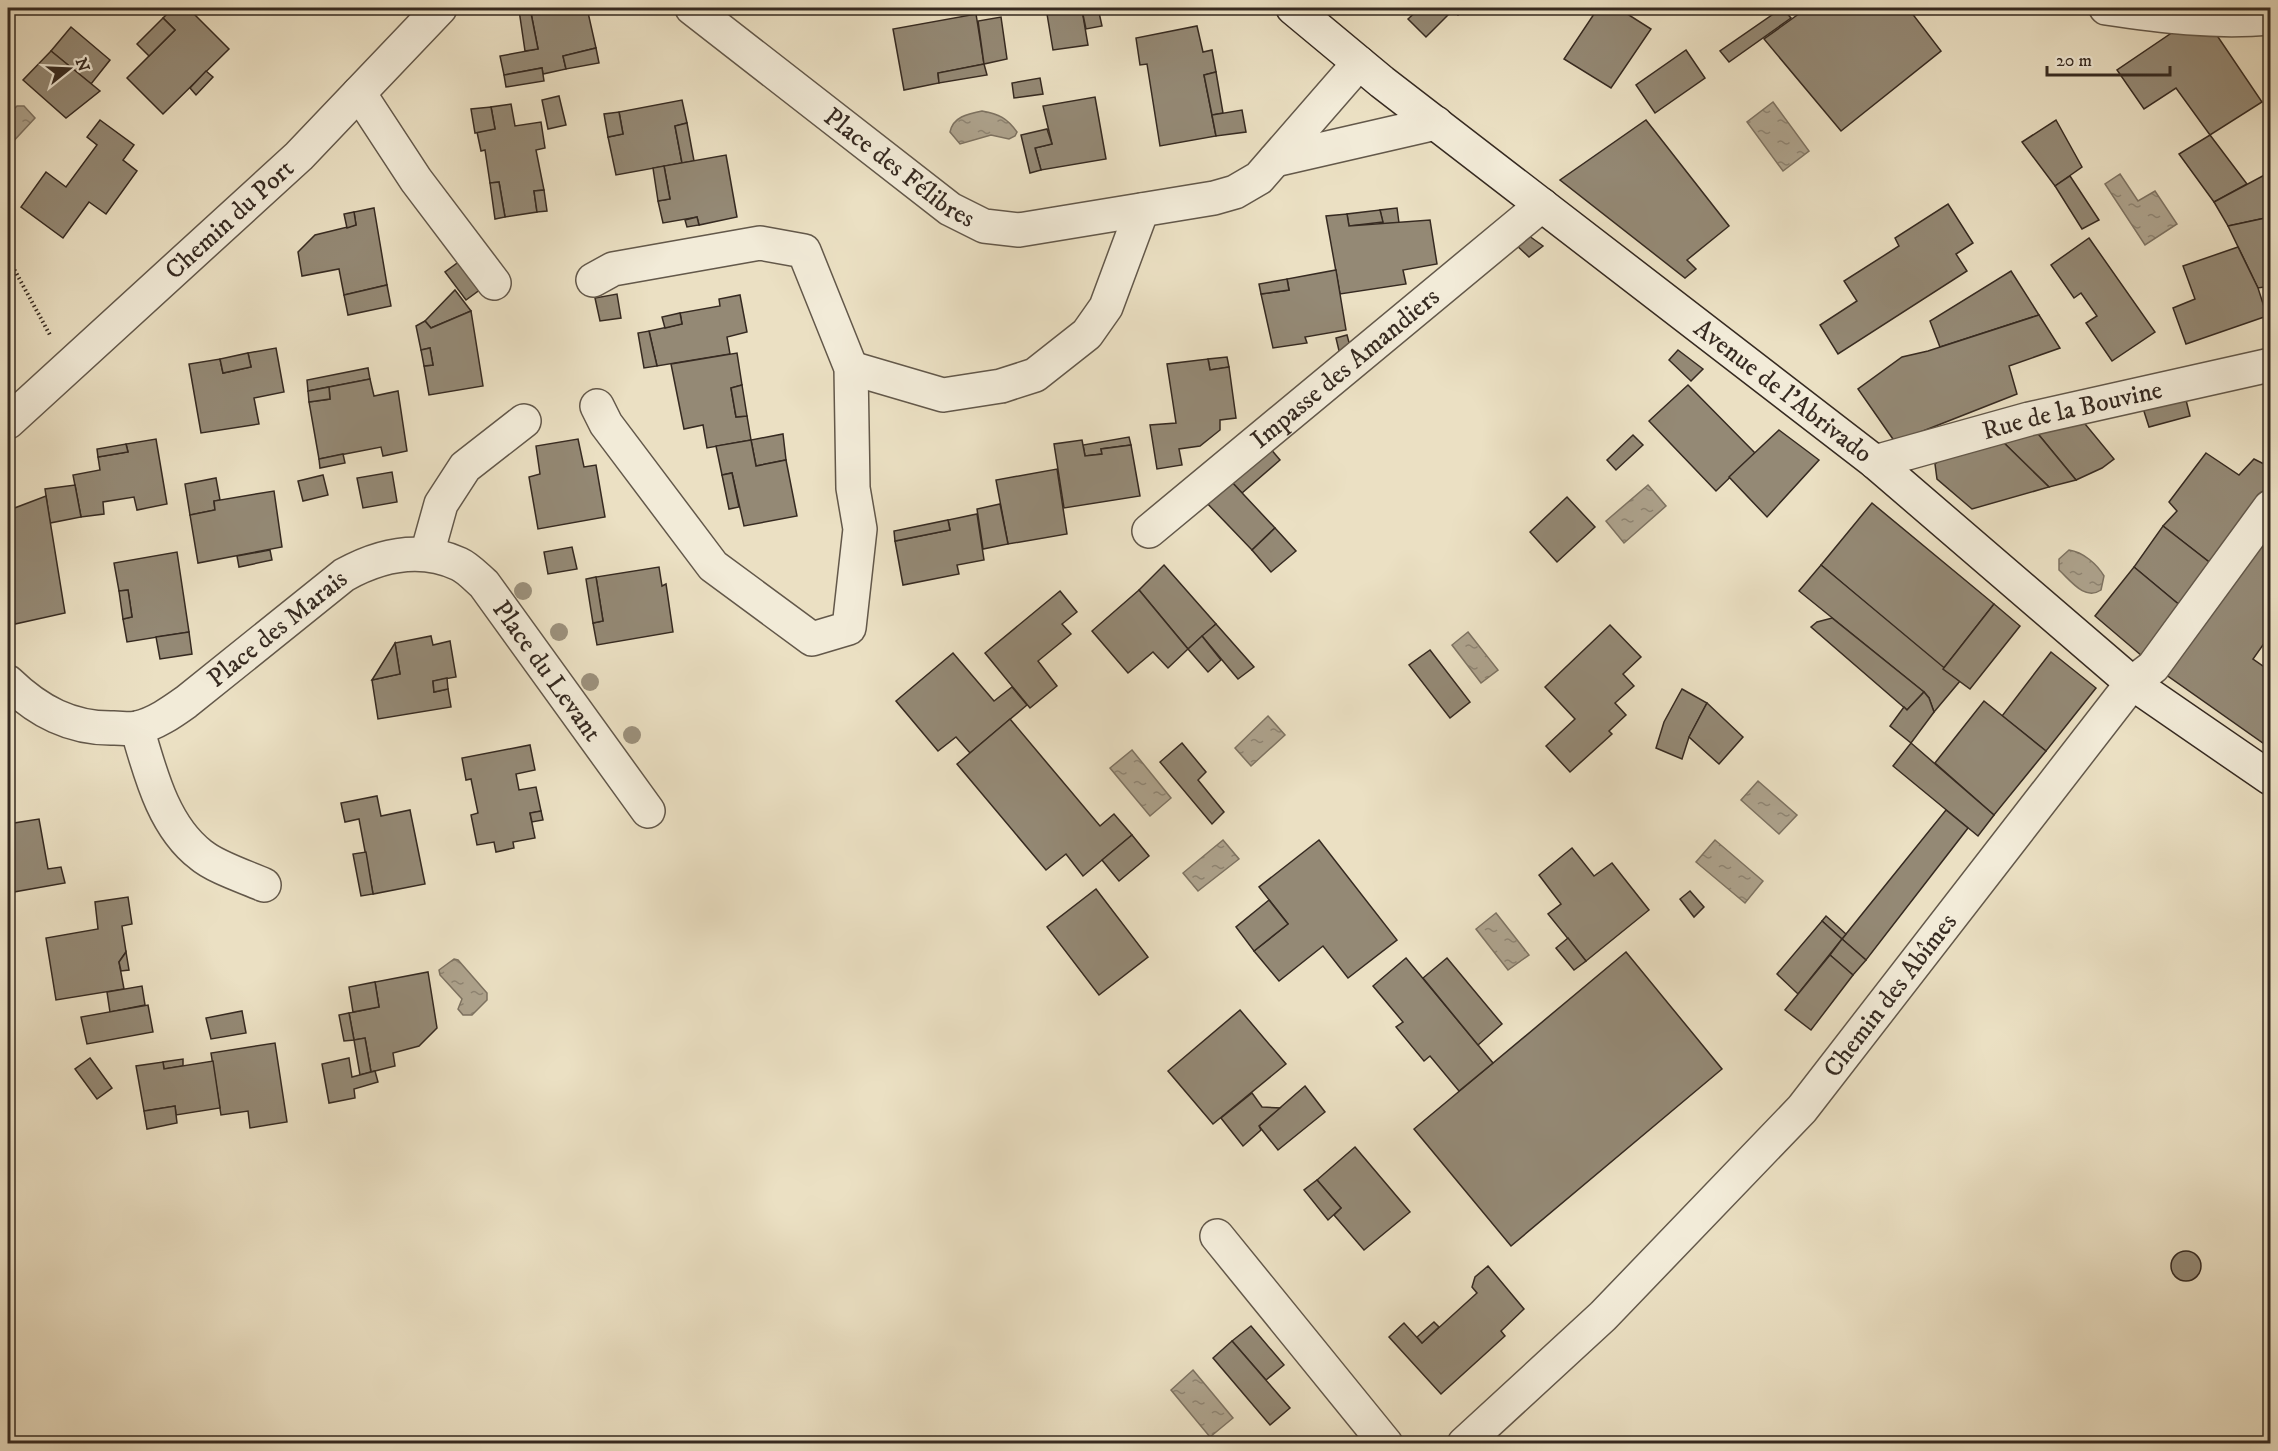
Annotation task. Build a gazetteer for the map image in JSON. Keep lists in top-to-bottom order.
{
  "streets": {
    "street": [
      "Place des Félibres",
      "Chemin du Port",
      "Impasse des Amandiers",
      "Avenue de l'Abrivado",
      "Rue de la Bouvine",
      "Place des Marais",
      "Place du Levant",
      "Chemin des Abîmes"
    ]
  },
  "crossings": [
    ["Place des Félibres", "Avenue de l'Abrivado"],
    ["Impasse des Amandiers", "Avenue de l'Abrivado"],
    ["Avenue de l'Abrivado", "Rue de la Bouvine"],
    ["Avenue de l'Abrivado", "Chemin des Abîmes"],
    ["Place des Marais", "Place du Levant"]
  ],
  "scale_bar": "20 m",
  "north": "right"
}
